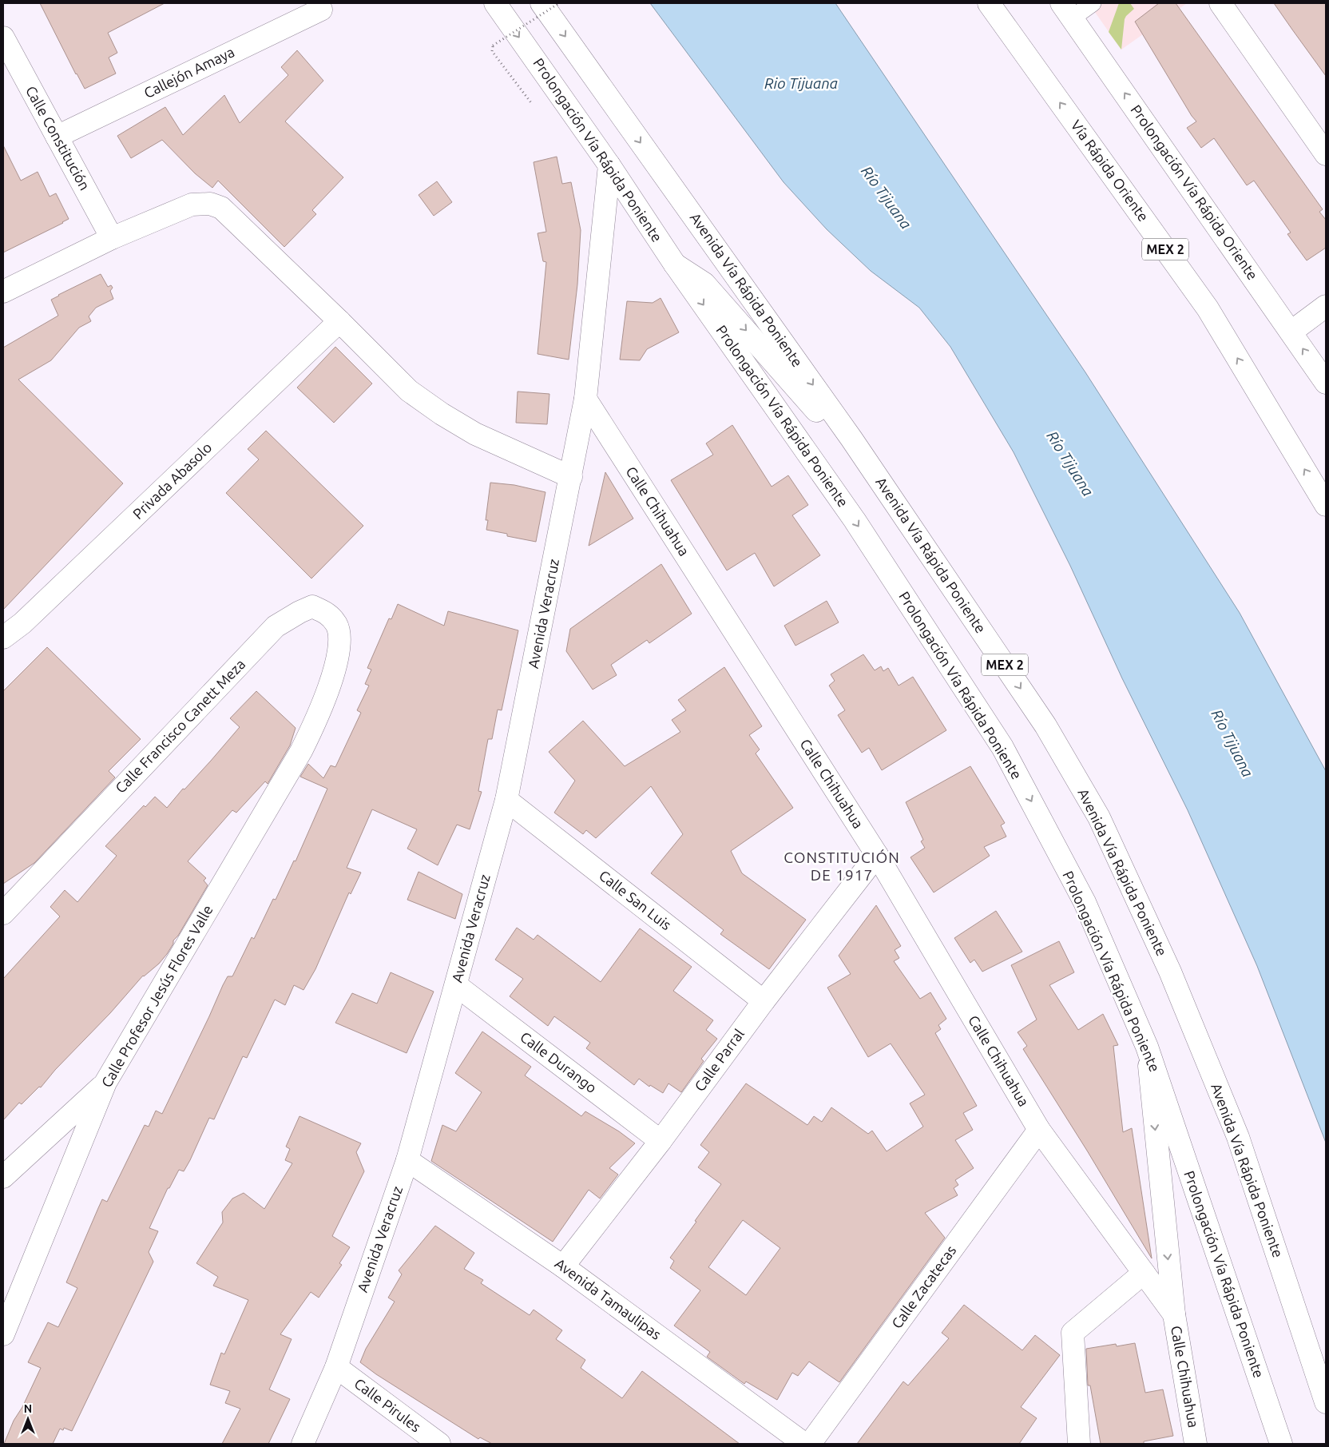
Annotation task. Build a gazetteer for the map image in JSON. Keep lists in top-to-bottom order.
{
  "streets": {
    "main road": [
      "Callejón Amaya",
      "Calle Constitución",
      "Prolongación Vía Rápida Poniente",
      "Vía Rápida Oriente",
      "Prolongación Vía Rápida Oriente",
      "MEX 2",
      "Avenida Vía Rápida Poniente",
      "Privada Abasolo",
      "Calle Chihuahua",
      "Avenida Veracruz",
      "Calle Francisco Canett Meza",
      "Calle San Luis",
      "Calle Profesor Jesús Flores Valle",
      "Calle Parral",
      "Calle Durango",
      "Calle Zacatecas",
      "Avenida Tamaulipas",
      "Calle Pirules"
    ]
  },
  "crossings": [
    ["Callejón Amaya", "Calle Constitución"],
    ["Calle Chihuahua", "Avenida Veracruz"],
    ["Calle Chihuahua", "Calle Parral"],
    ["Calle Chihuahua", "Calle Zacatecas"],
    ["Avenida Veracruz", "Calle San Luis"],
    ["Avenida Veracruz", "Calle Durango"],
    ["Avenida Veracruz", "Avenida Tamaulipas"],
    ["Avenida Veracruz", "Calle Pirules"],
    ["Calle Francisco Canett Meza", "Calle Profesor Jesús Flores Valle"],
    ["Calle San Luis", "Calle Parral"],
    ["Calle Parral", "Calle Durango"],
    ["Calle Parral", "Avenida Tamaulipas"]
  ],
  "one_way": ["Prolongación Vía Rápida Poniente"],
  "districts": ["CONSTITUCIÓN DE 1917"],
  "water": ["Rio Tijuana", "Río Tijuana"],
  "north": "top"
}
